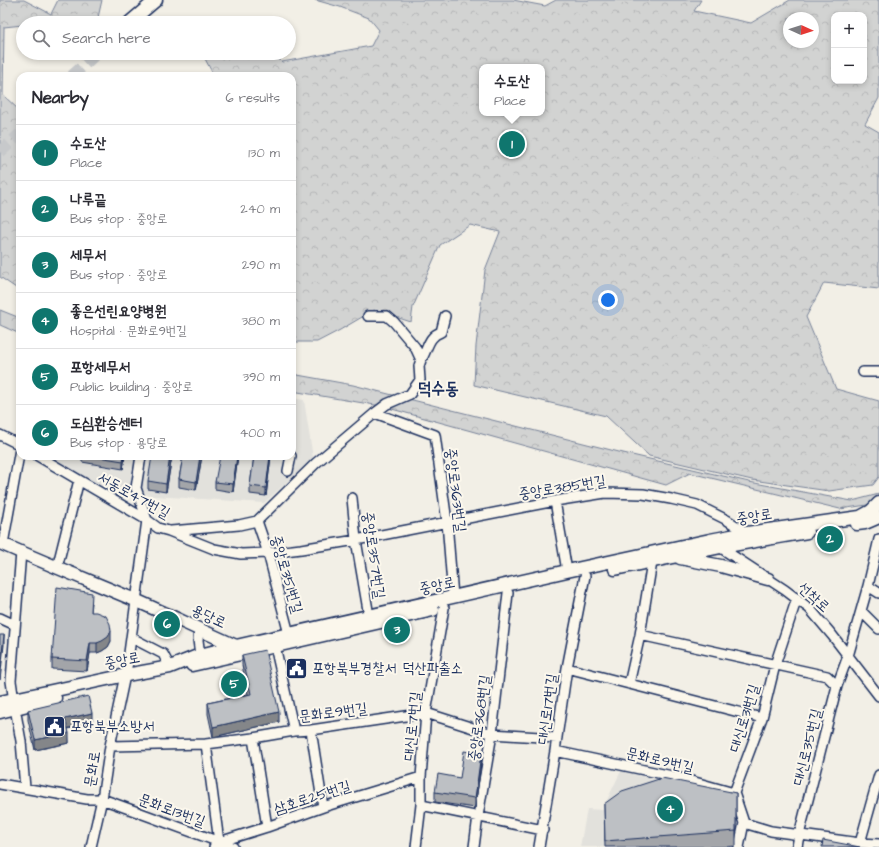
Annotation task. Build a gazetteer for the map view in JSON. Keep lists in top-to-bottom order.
{
  "streets": {
    "main road": ["중앙로", "용당로"],
    "street": [
      "중앙로385번길",
      "중앙로363번길",
      "서동로47번길",
      "중앙로357번길",
      "중앙로351번길",
      "선착로",
      "대신로17번길",
      "문화로9번길",
      "중앙로368번길",
      "대신로31번길",
      "대신로7번길",
      "대신로35번길",
      "문화로",
      "삼호로25번길",
      "문화로13번길"
    ]
  },
  "crossings": [
    ["중앙로385번길", "중앙로363번길"],
    ["중앙로385번길", "서동로47번길"],
    ["중앙로385번길", "중앙로"],
    ["중앙로385번길", "중앙로357번길"],
    ["중앙로363번길", "중앙로"],
    ["서동로47번길", "중앙로357번길"],
    ["서동로47번길", "중앙로351번길"],
    ["중앙로", "중앙로357번길"],
    ["중앙로", "중앙로351번길"],
    ["중앙로", "선착로"],
    ["중앙로", "용당로"],
    ["중앙로", "대신로17번길"],
    ["중앙로", "중앙로368번길"],
    ["중앙로", "대신로7번길"],
    ["중앙로", "문화로"],
    ["선착로", "대신로31번길"],
    ["선착로", "대신로35번길"],
    ["용당로", "문화로"],
    ["대신로17번길", "문화로9번길"],
    ["문화로9번길", "중앙로368번길"],
    ["문화로9번길", "대신로31번길"],
    ["문화로9번길", "대신로7번길"],
    ["문화로9번길", "문화로"],
    ["대신로7번길", "삼호로25번길"],
    ["문화로", "문화로13번길"],
    ["삼호로25번길", "문화로13번길"]
  ],
  "districts": ["덕수동"],
  "places": {
    "public building": ["포항북부경찰서 덕산파출소", "포항북부소방서"]
  },
  "north": "right",
  "page": {
    "map_buttons": ["+", "−"],
    "search": "Search here",
    "popup": ["수도산", "Place"],
    "heading": ["Nearby", "6 results"],
    "list": [
      {
        "mark": "1",
        "name": "수도산",
        "note": "Place",
        "value": "130 m"
      },
      {
        "mark": "2",
        "name": "나루끝",
        "note": "Bus stop · 중앙로",
        "value": "240 m"
      },
      {
        "mark": "3",
        "name": "세무서",
        "note": "Bus stop · 중앙로",
        "value": "290 m"
      },
      {
        "mark": "4",
        "name": "좋은선린요양병원",
        "note": "Hospital · 문화로9번길",
        "value": "380 m"
      },
      {
        "mark": "5",
        "name": "포항세무서",
        "note": "Public building · 중앙로",
        "value": "390 m"
      },
      {
        "mark": "6",
        "name": "도심환승센터",
        "note": "Bus stop · 용당로",
        "value": "400 m"
      }
    ],
    "pins": [
      "1",
      "2",
      "6",
      "3",
      "5",
      "4"
    ]
  }
}
